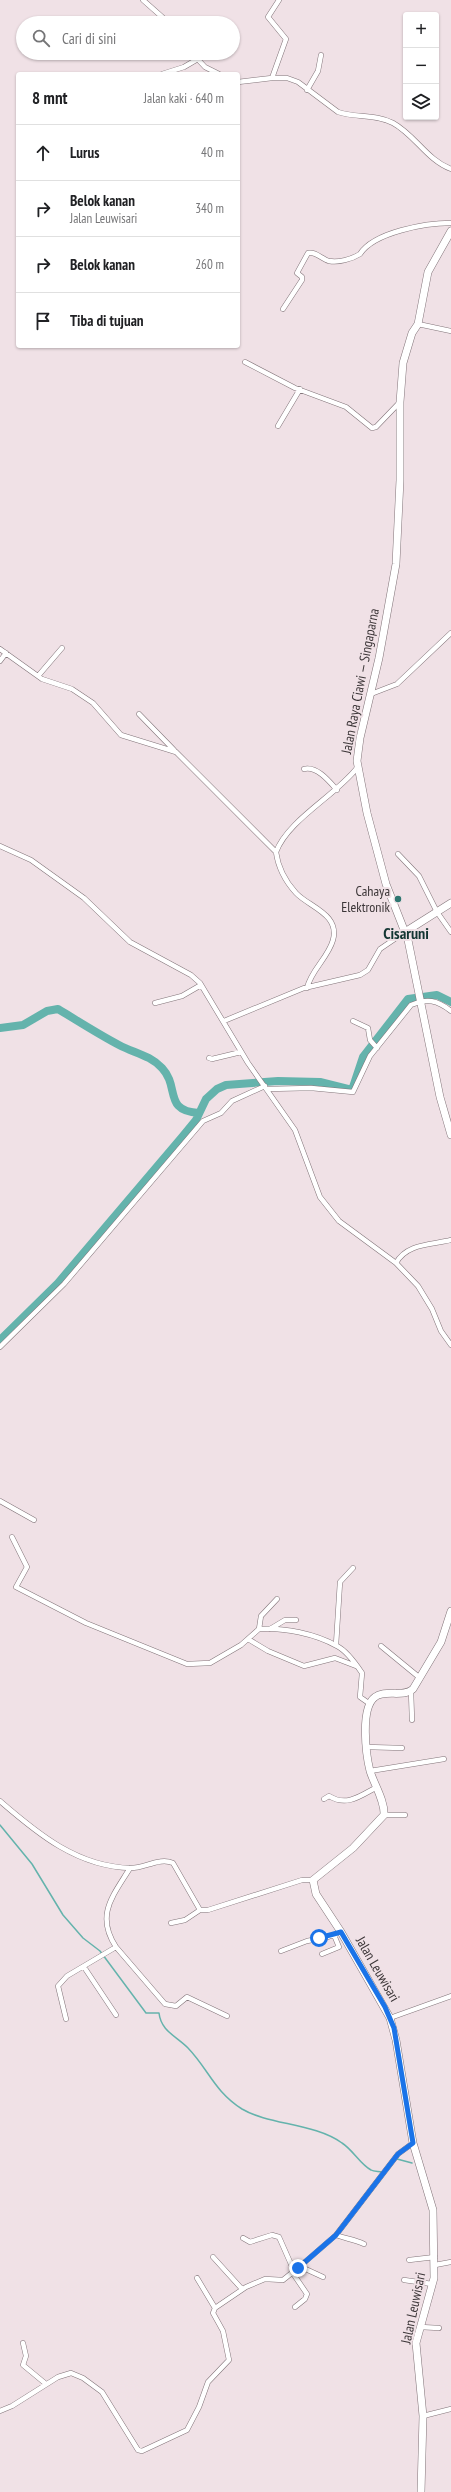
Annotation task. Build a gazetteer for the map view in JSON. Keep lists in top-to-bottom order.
{
  "streets": {
    "main road": ["Jalan Raya Ciawi — Singaparna", "Jalan Leuwisari"]
  },
  "districts": ["Cisaruni"],
  "places": ["Cahaya Elektronik"],
  "page": {
    "map_buttons": ["+", "−"],
    "search": "Cari di sini",
    "heading": ["8 mnt", "Jalan kaki · 640 m"],
    "list": [
      ["Lurus", "40 m"],
      ["Belok kanan", "Jalan Leuwisari", "340 m"],
      ["Belok kanan", "260 m"],
      "Tiba di tujuan"
    ]
  }
}
